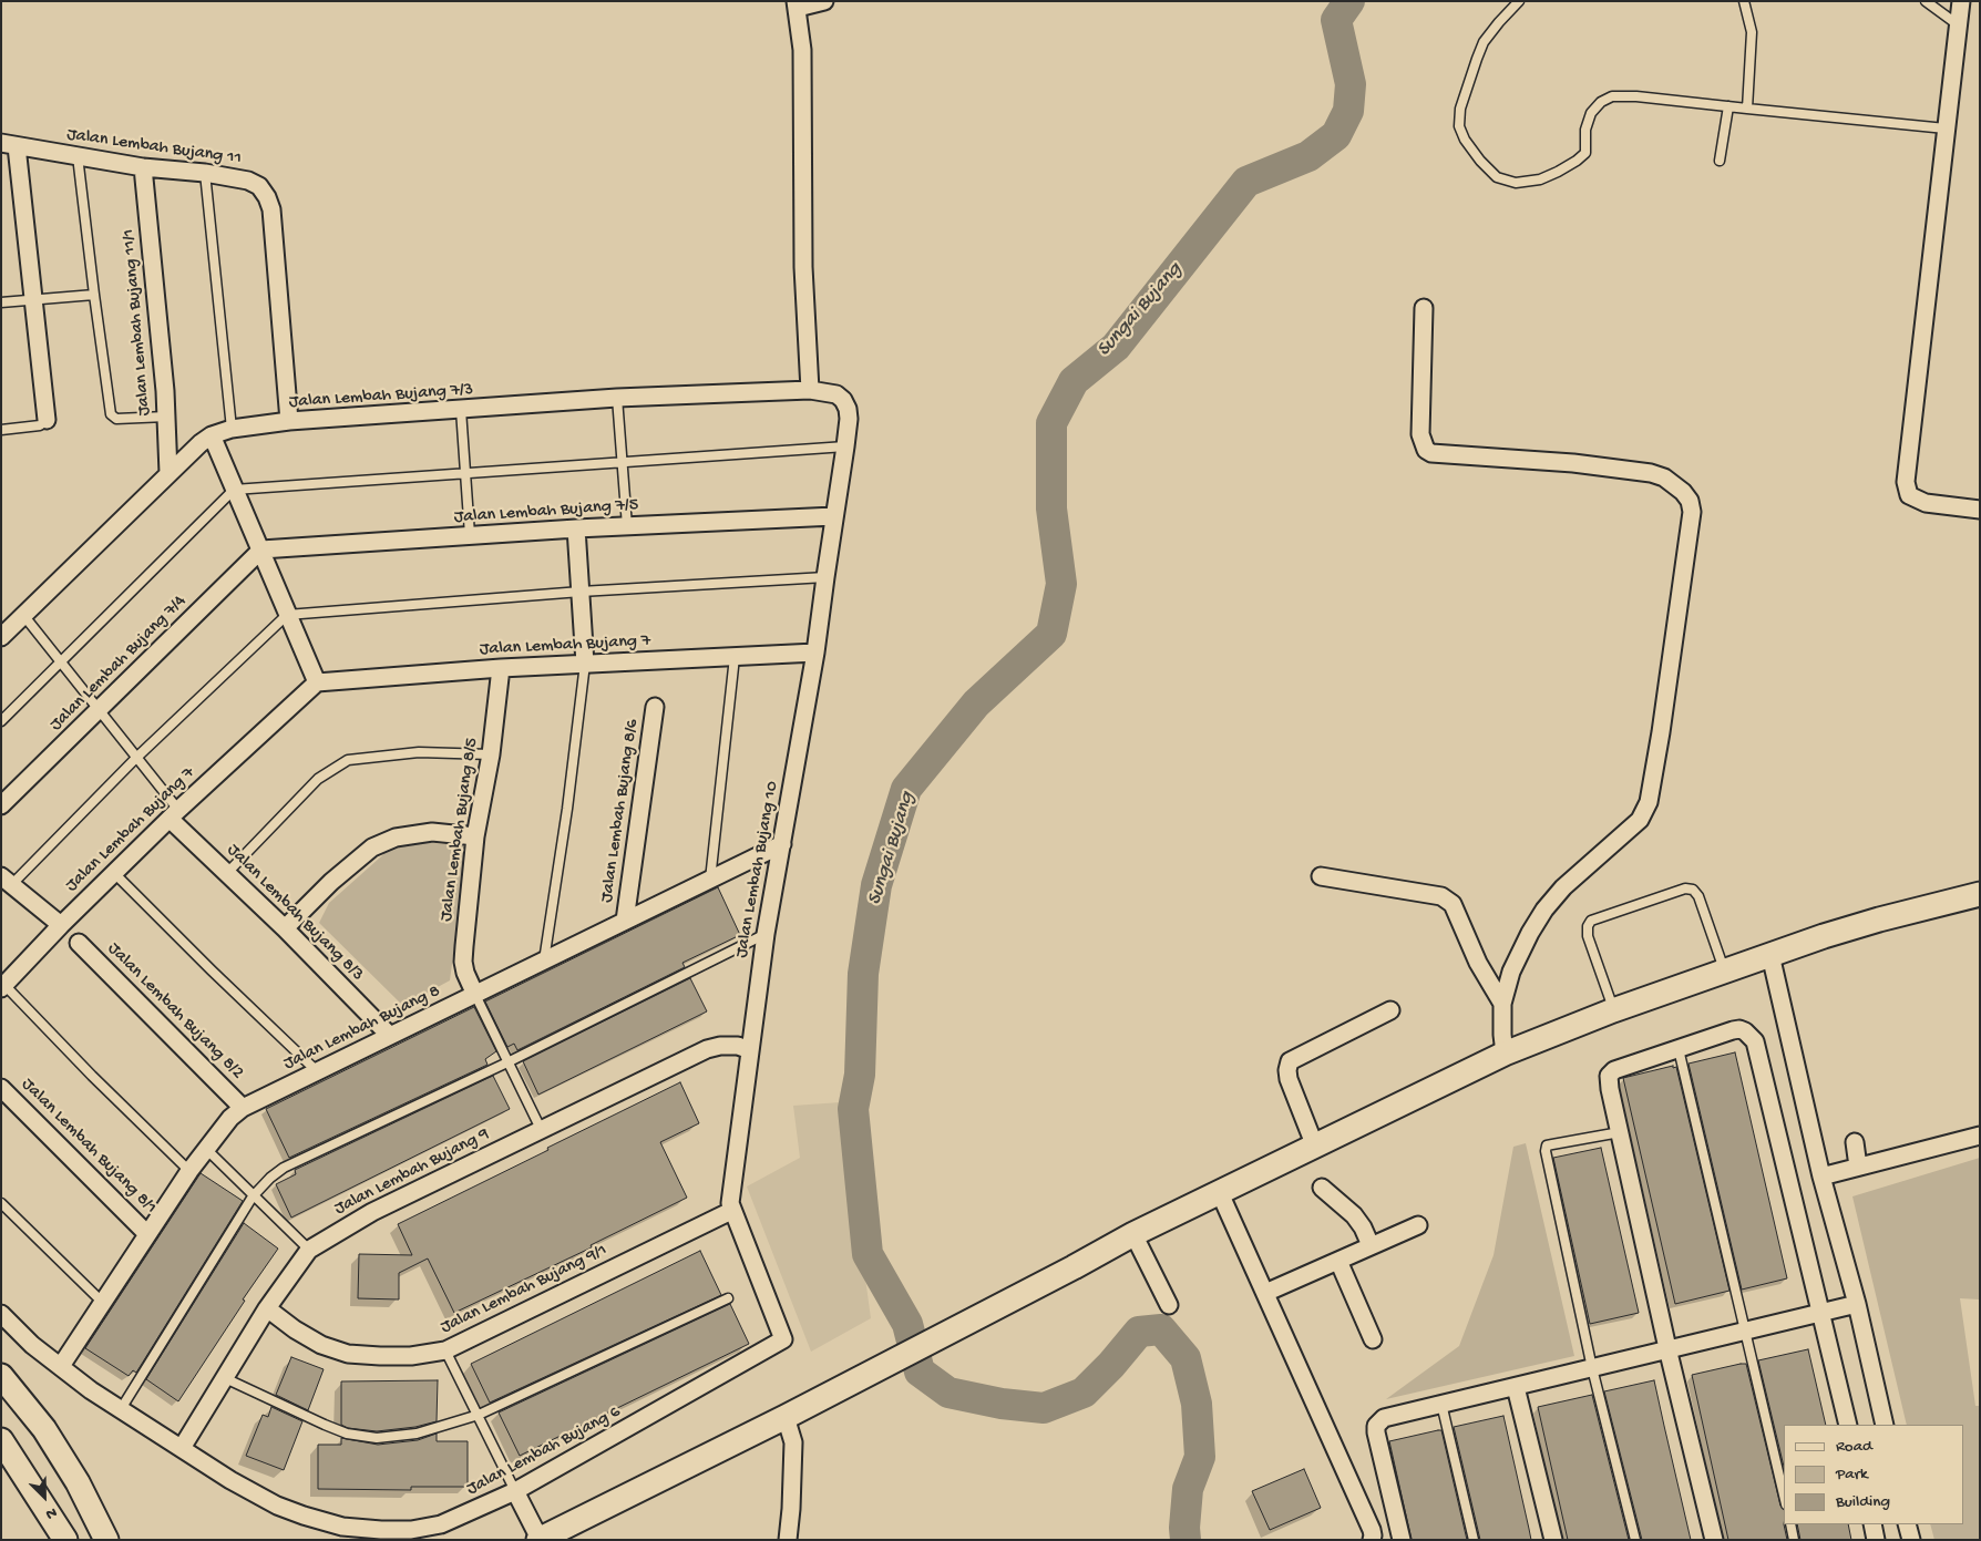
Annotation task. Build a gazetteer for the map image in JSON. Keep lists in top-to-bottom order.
{
  "streets": {
    "street": [
      "Jalan Lembah Bujang 11",
      "Jalan Lembah Bujang 11/1",
      "Jalan Lembah Bujang 7/3",
      "Jalan Lembah Bujang 7/5",
      "Jalan Lembah Bujang 7",
      "Jalan Lembah Bujang 7/4",
      "Jalan Lembah Bujang 8/6",
      "Jalan Lembah Bujang 8/5",
      "Jalan Lembah Bujang 10",
      "Jalan Lembah Bujang 8/3",
      "Jalan Lembah Bujang 8/2",
      "Jalan Lembah Bujang 8",
      "Jalan Lembah Bujang 8/1",
      "Jalan Lembah Bujang 9",
      "Jalan Lembah Bujang 9/1",
      "Jalan Lembah Bujang 6"
    ]
  },
  "crossings": [
    ["Jalan Lembah Bujang 11", "Jalan Lembah Bujang 11/1"],
    ["Jalan Lembah Bujang 11", "Jalan Lembah Bujang 7/3"],
    ["Jalan Lembah Bujang 11/1", "Jalan Lembah Bujang 7/3"],
    ["Jalan Lembah Bujang 7/3", "Jalan Lembah Bujang 10"],
    ["Jalan Lembah Bujang 7/5", "Jalan Lembah Bujang 7/4"],
    ["Jalan Lembah Bujang 7/5", "Jalan Lembah Bujang 10"],
    ["Jalan Lembah Bujang 7", "Jalan Lembah Bujang 8/5"],
    ["Jalan Lembah Bujang 7", "Jalan Lembah Bujang 10"],
    ["Jalan Lembah Bujang 7", "Jalan Lembah Bujang 8/3"],
    ["Jalan Lembah Bujang 8/6", "Jalan Lembah Bujang 8"],
    ["Jalan Lembah Bujang 8/5", "Jalan Lembah Bujang 8"],
    ["Jalan Lembah Bujang 10", "Jalan Lembah Bujang 8"],
    ["Jalan Lembah Bujang 10", "Jalan Lembah Bujang 9"],
    ["Jalan Lembah Bujang 10", "Jalan Lembah Bujang 9/1"],
    ["Jalan Lembah Bujang 10", "Jalan Lembah Bujang 6"],
    ["Jalan Lembah Bujang 8/3", "Jalan Lembah Bujang 8"],
    ["Jalan Lembah Bujang 8/2", "Jalan Lembah Bujang 8"],
    ["Jalan Lembah Bujang 8", "Jalan Lembah Bujang 8/1"],
    ["Jalan Lembah Bujang 8", "Jalan Lembah Bujang 6"],
    ["Jalan Lembah Bujang 9", "Jalan Lembah Bujang 9/1"],
    ["Jalan Lembah Bujang 9", "Jalan Lembah Bujang 6"]
  ],
  "water": ["Sungai Bujang"],
  "legend": ["Road", "Park", "Building"],
  "north": "bottom right"
}
